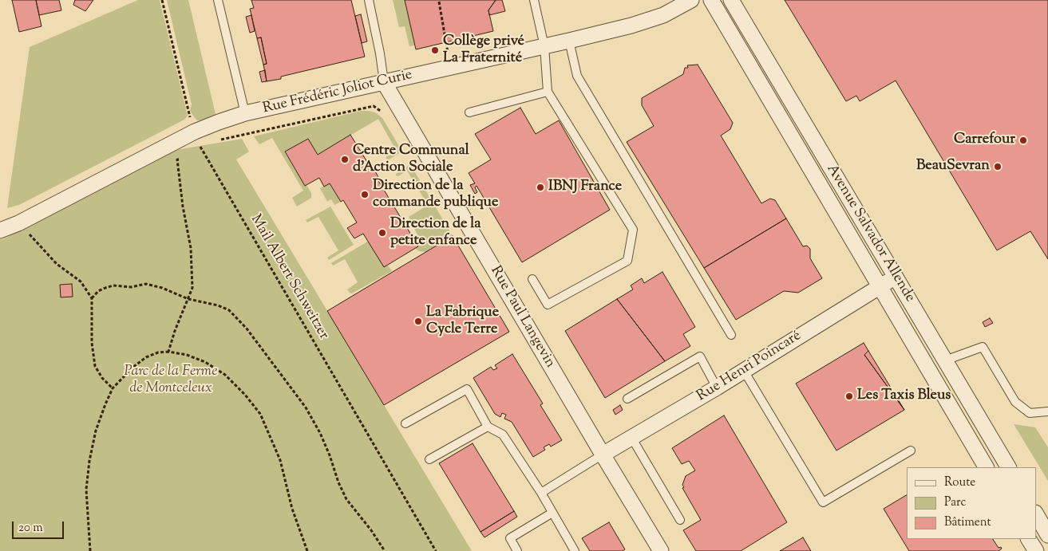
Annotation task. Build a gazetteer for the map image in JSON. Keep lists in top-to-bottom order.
{
  "streets": {
    "street": [
      "Rue Frédéric Joliot Curie",
      "Avenue Salvador Allende",
      "Rue Paul Langevin",
      "Rue Henri Poincaré"
    ],
    "path": ["Mail Albert Schweitzer"]
  },
  "crossings": [
    ["Rue Frédéric Joliot Curie", "Mail Albert Schweitzer"],
    ["Rue Frédéric Joliot Curie", "Rue Paul Langevin"],
    ["Avenue Salvador Allende", "Rue Henri Poincaré"],
    ["Rue Paul Langevin", "Rue Henri Poincaré"]
  ],
  "parks": ["Parc de la Ferme de Montceleux"],
  "places": [
    "Collège privé La Fraternité",
    "Carrefour",
    "Centre Communal d'Action Sociale",
    "BeauSevran",
    "IBNJ France",
    "Direction de la commande publique",
    "Direction de la petite enfance",
    "La Fabrique Cycle Terre",
    "Les Taxis Bleus"
  ],
  "legend": ["Route", "Parc", "Bâtiment"],
  "scale_bar": "20 m"
}
